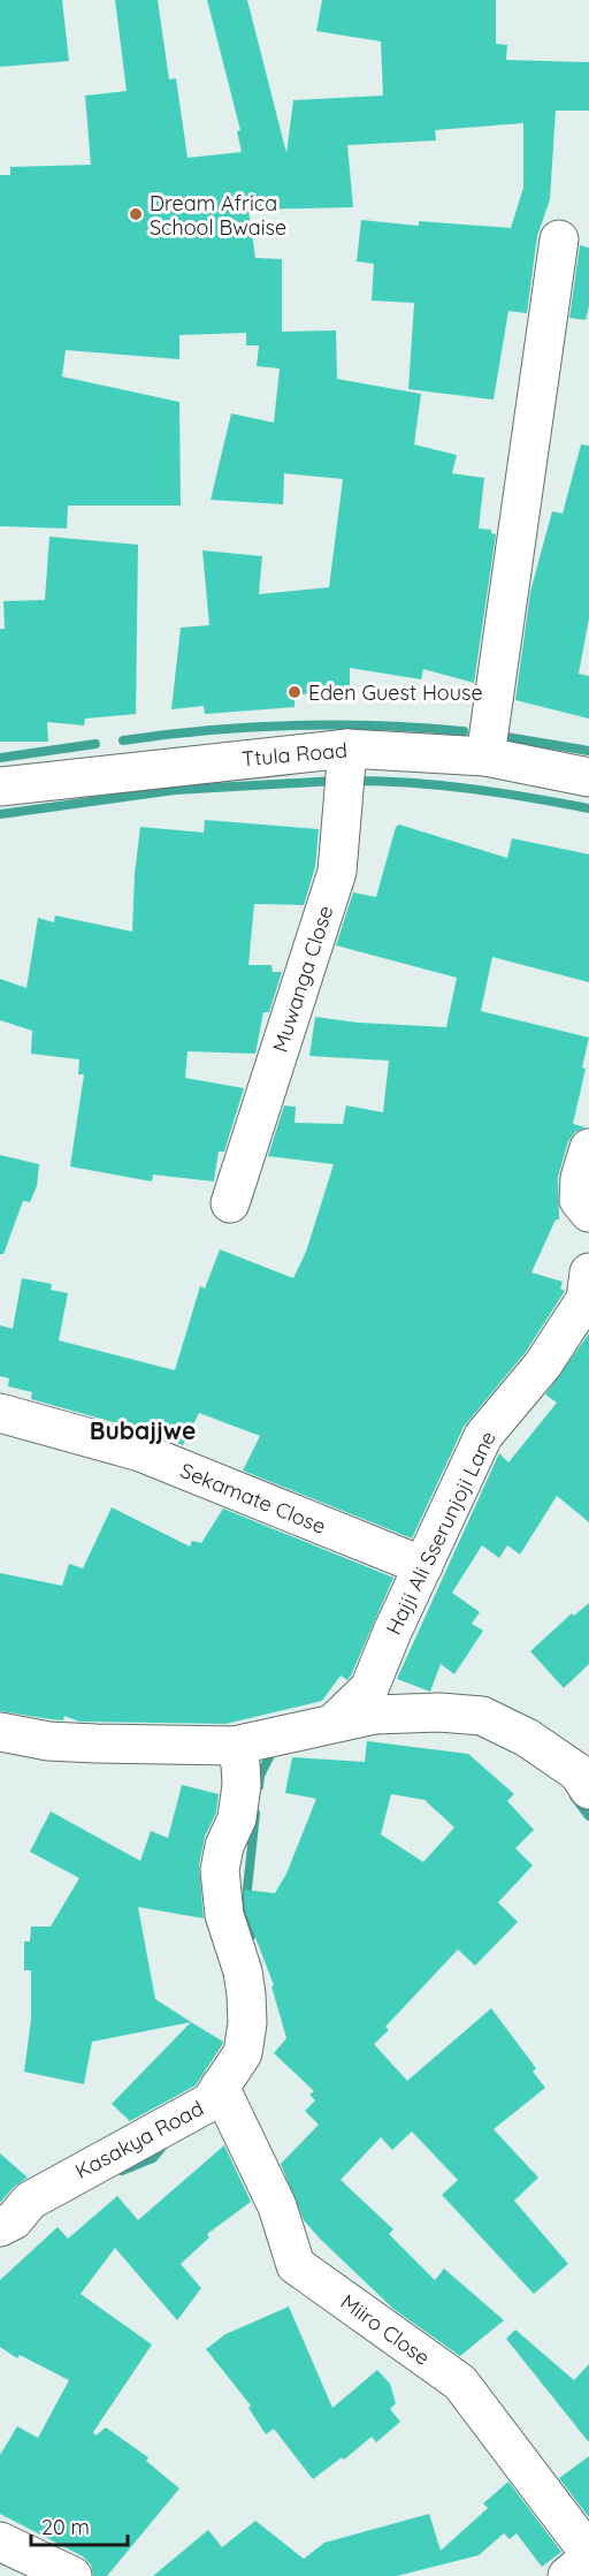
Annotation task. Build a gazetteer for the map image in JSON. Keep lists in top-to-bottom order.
{
  "streets": {
    "street": [
      "Ttula Road",
      "Muwanga Close",
      "Sekamate Close",
      "Hajji Ali Sserunjoji Lane",
      "Kasakya Road",
      "Miiro Close"
    ]
  },
  "crossings": [
    ["Ttula Road", "Muwanga Close"],
    ["Sekamate Close", "Hajji Ali Sserunjoji Lane"],
    ["Kasakya Road", "Miiro Close"]
  ],
  "districts": ["Bubajjwe"],
  "places": ["Dream Africa School Bwaise", "Eden Guest House"],
  "scale_bar": "20 m"
}
